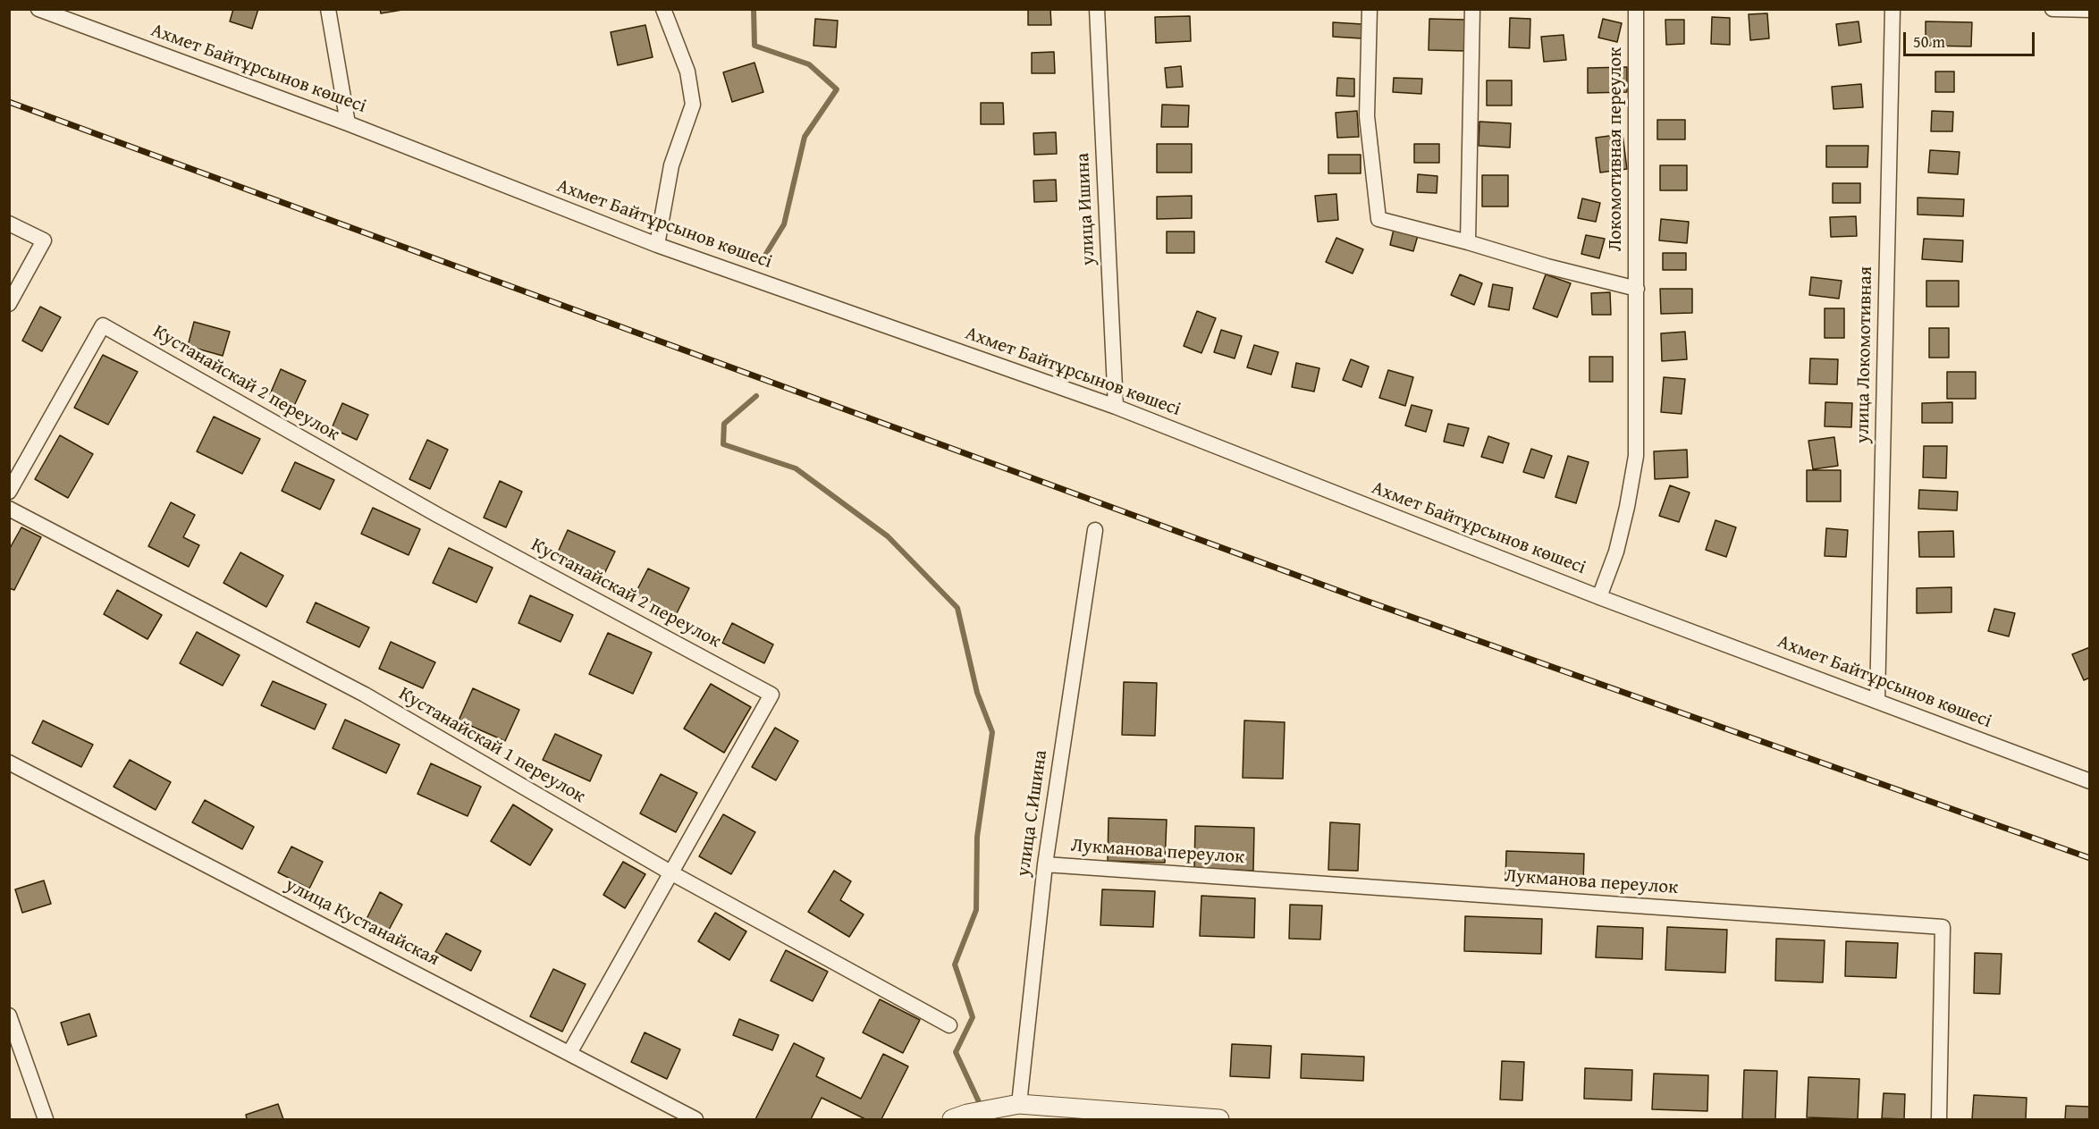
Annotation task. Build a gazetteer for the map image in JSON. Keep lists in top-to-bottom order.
{
  "streets": {
    "street": [
      "Ахмет Байтұрсынов көшесі",
      "Локомотивная переулок",
      "улица Ишина",
      "улица Локомотивная",
      "Кустанайскай 2 переулок",
      "Кустанайскай 1 переулок",
      "улица С.Ишина",
      "Лукманова переулок",
      "улица Кустанайская"
    ]
  },
  "crossings": [
    ["Ахмет Байтұрсынов көшесі", "Локомотивная переулок"],
    ["Ахмет Байтұрсынов көшесі", "улица Ишина"],
    ["Ахмет Байтұрсынов көшесі", "улица Локомотивная"],
    ["Кустанайскай 2 переулок", "Кустанайскай 1 переулок"],
    ["Кустанайскай 2 переулок", "улица Кустанайская"],
    ["улица С.Ишина", "Лукманова переулок"]
  ],
  "scale_bar": "50 m"
}
